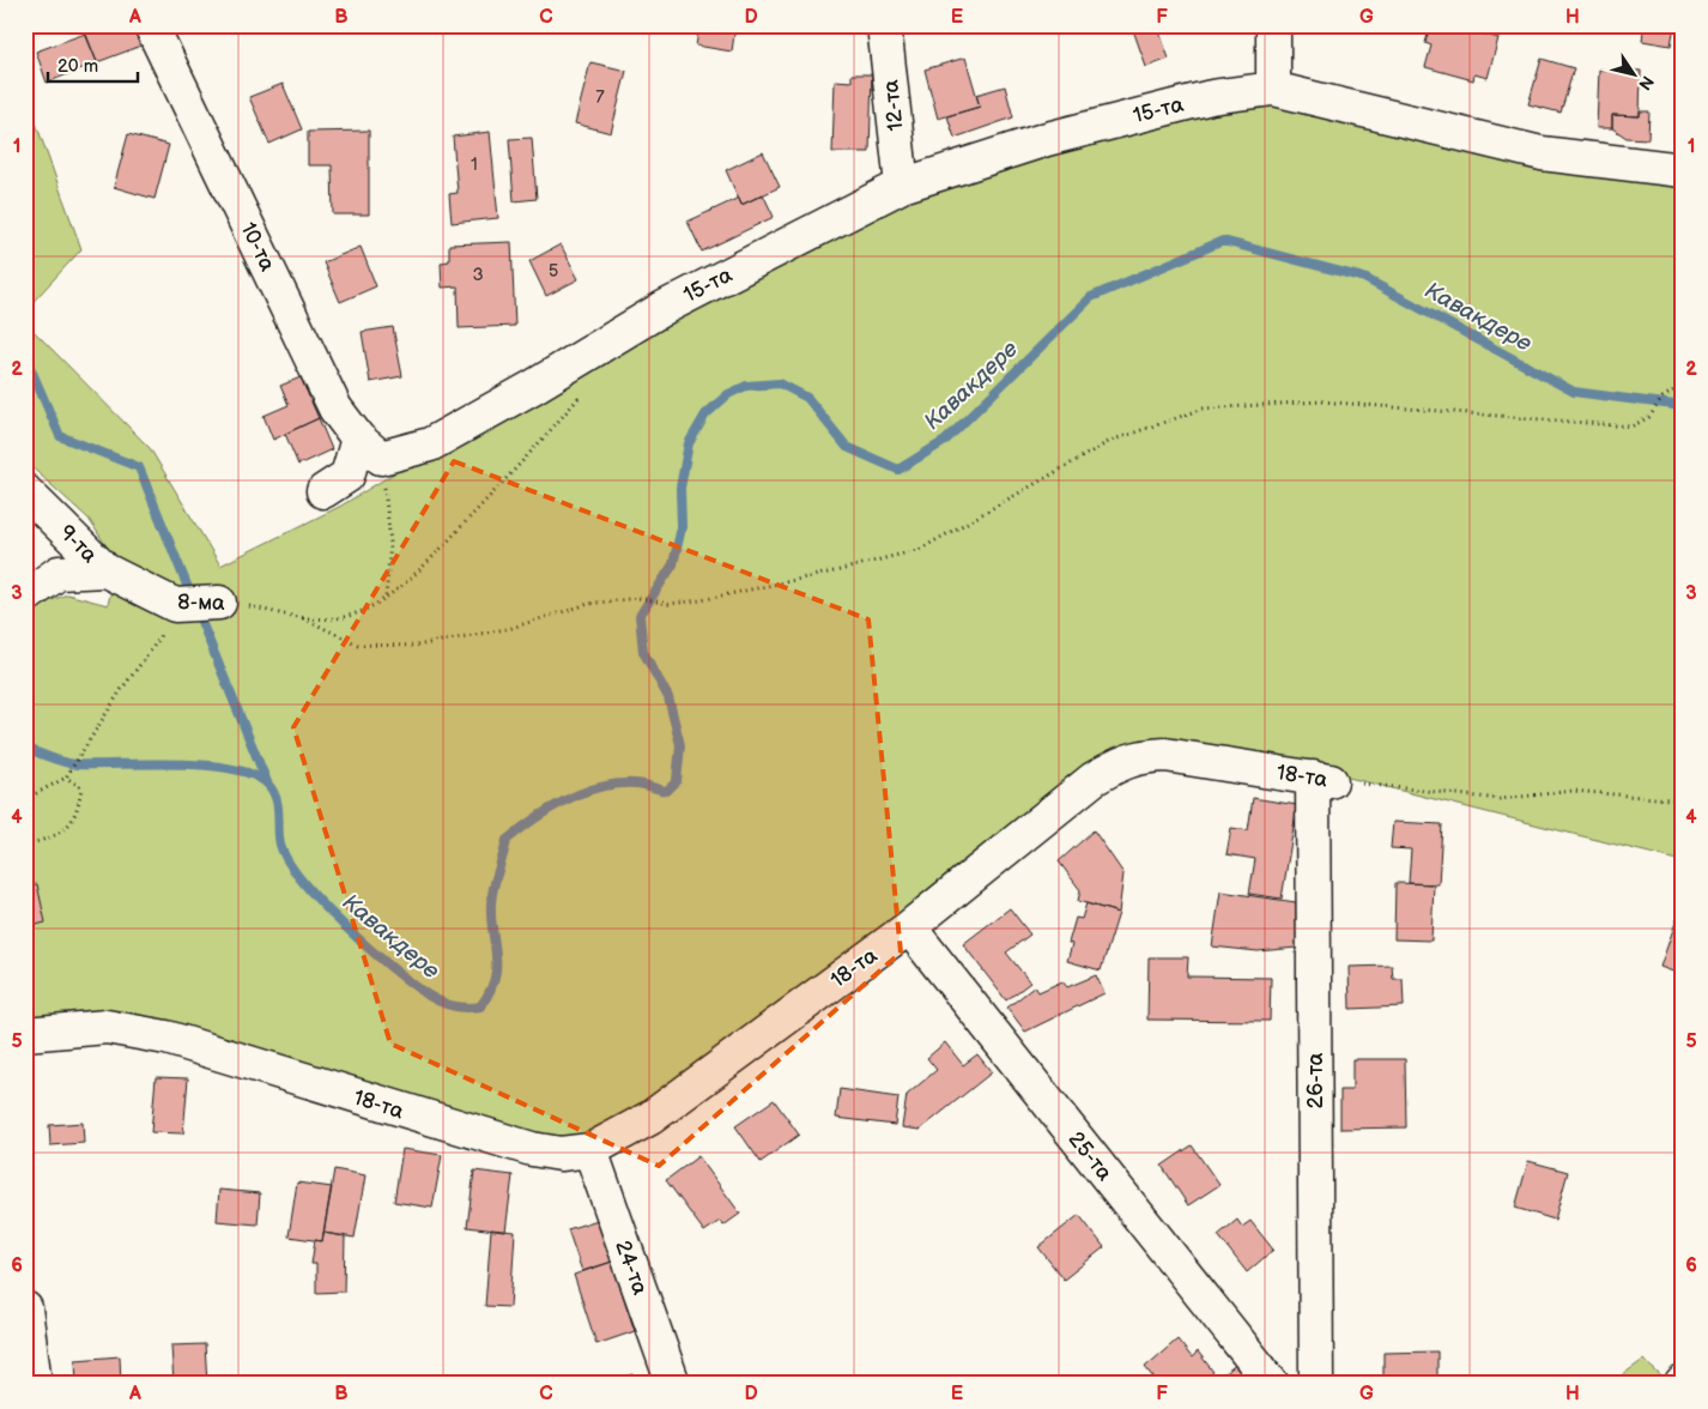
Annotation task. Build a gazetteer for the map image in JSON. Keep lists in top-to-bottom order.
{
  "streets": {
    "street": [
      "12-та",
      "15-та",
      "10-та",
      "9-та",
      "8-ма",
      "18-та",
      "26-та",
      "25-та",
      "24-та"
    ]
  },
  "crossings": [
    ["12-та", "15-та"],
    ["15-та", "10-та"],
    ["9-та", "8-ма"],
    ["18-та", "26-та"],
    ["18-та", "25-та"],
    ["18-та", "24-та"]
  ],
  "water": ["Кавакдере"],
  "house_numbers": [
    "7",
    "1",
    "5",
    "3"
  ],
  "scale_bar": "20 m",
  "north": "bottom right",
  "grid": {
    "columns": [
      "A",
      "B",
      "C",
      "D",
      "E",
      "F",
      "G",
      "H"
    ],
    "rows": [
      "1",
      "2",
      "3",
      "4",
      "5",
      "6"
    ]
  }
}
